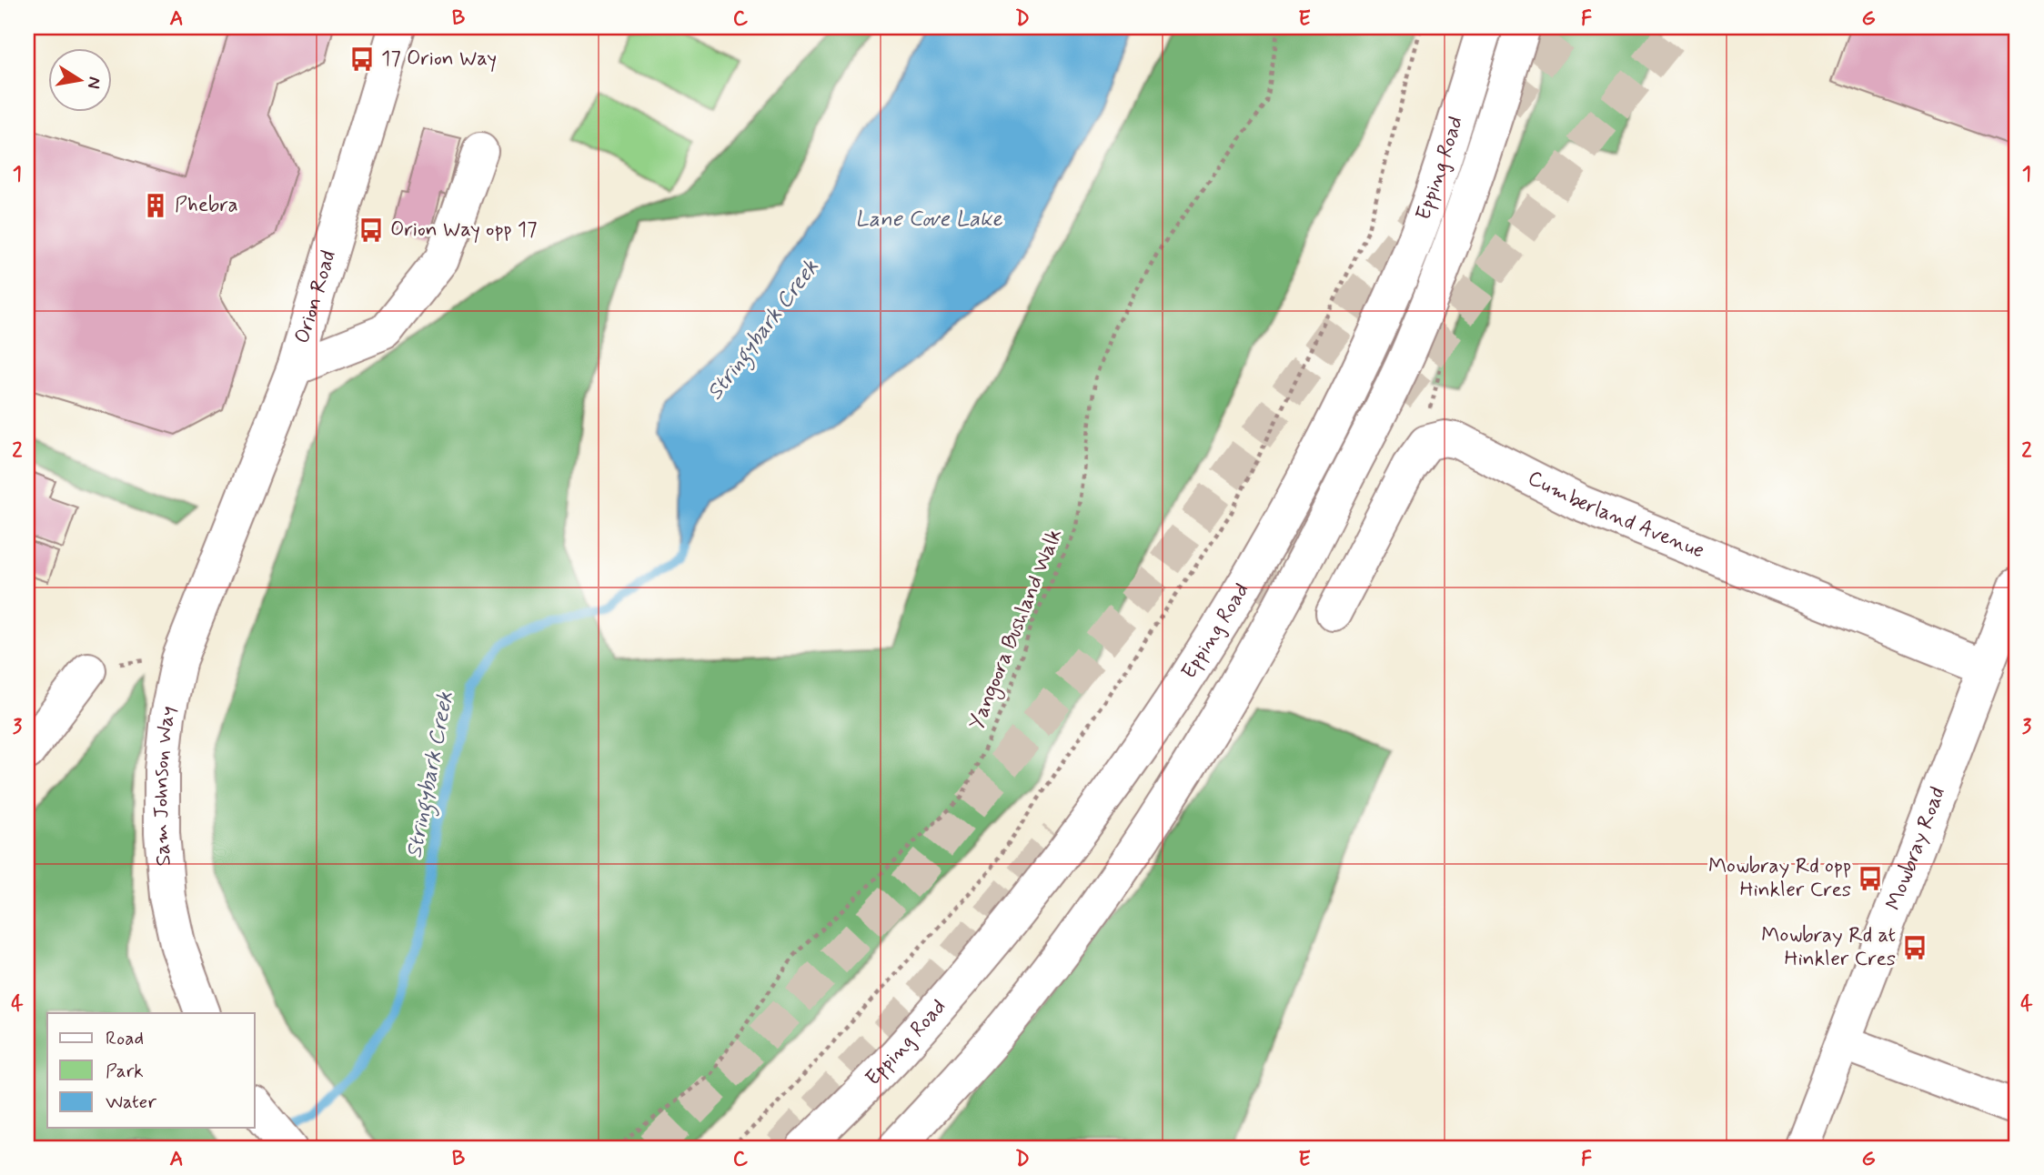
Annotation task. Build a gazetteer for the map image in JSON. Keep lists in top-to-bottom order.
{
  "streets": {
    "main road": [
      "Epping Road",
      "Orion Road",
      "Cumberland Avenue",
      "Sam Johnson Way",
      "Mowbray Road"
    ],
    "path": ["Yangoora Bushland Walk"]
  },
  "crossings": [
    ["Orion Road", "Sam Johnson Way"],
    ["Cumberland Avenue", "Mowbray Road"]
  ],
  "water": ["Lane Cove Lake", "Stringybark Creek"],
  "places": {
    "bus stop": [
      "17 Orion Way",
      "Orion Way opp 17",
      "Mowbray Rd opp Hinkler Cres",
      "Mowbray Rd at Hinkler Cres"
    ],
    "building": ["Phebra"]
  },
  "legend": ["Road", "Park", "Water"],
  "north": "right",
  "grid": {
    "columns": [
      "A",
      "B",
      "C",
      "D",
      "E",
      "F",
      "G"
    ],
    "rows": [
      "1",
      "2",
      "3",
      "4"
    ]
  }
}
